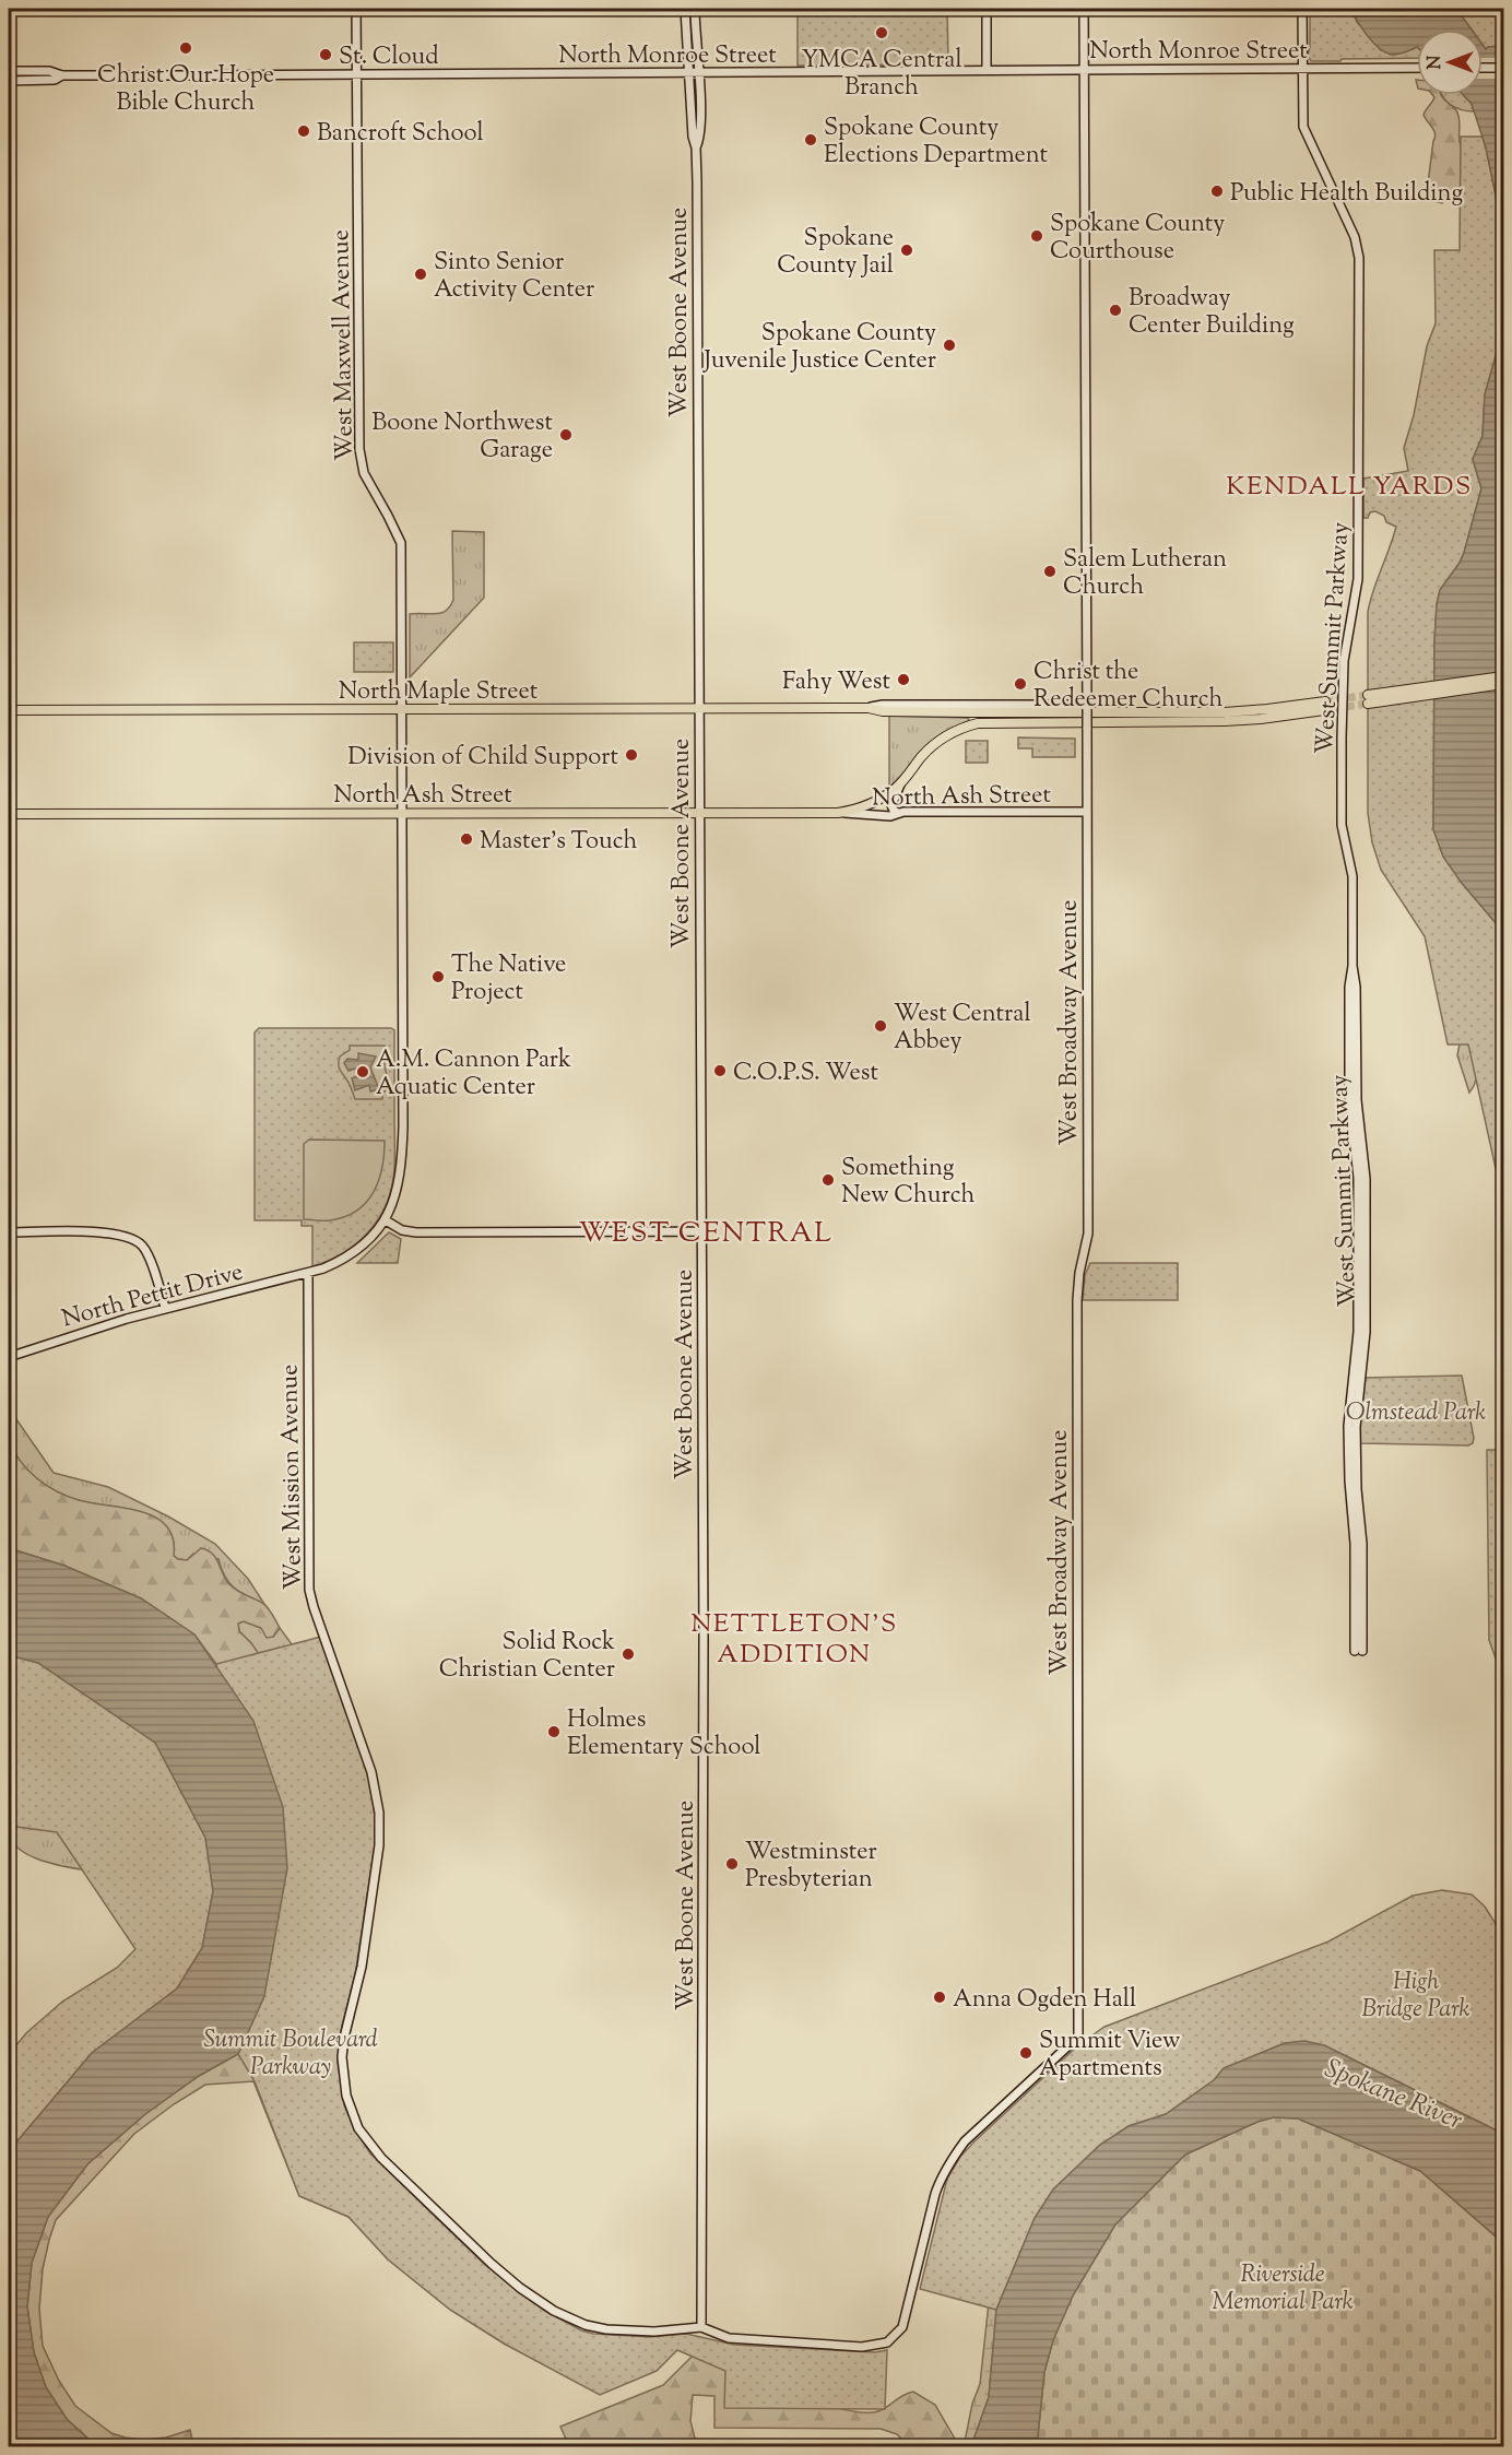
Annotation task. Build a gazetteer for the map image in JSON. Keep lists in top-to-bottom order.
{
  "streets": {
    "main road": ["North Maple Street", "North Ash Street"],
    "street": [
      "North Monroe Street",
      "West Boone Avenue",
      "West Maxwell Avenue",
      "West Summit Parkway",
      "West Broadway Avenue",
      "North Pettit Drive",
      "West Mission Avenue"
    ]
  },
  "crossings": [
    ["North Monroe Street", "West Boone Avenue"],
    ["North Monroe Street", "West Maxwell Avenue"],
    ["North Monroe Street", "West Summit Parkway"],
    ["North Monroe Street", "West Broadway Avenue"],
    ["West Boone Avenue", "North Maple Street"],
    ["West Boone Avenue", "North Ash Street"],
    ["West Boone Avenue", "West Broadway Avenue"],
    ["West Boone Avenue", "West Mission Avenue"],
    ["West Maxwell Avenue", "North Maple Street"],
    ["West Maxwell Avenue", "North Ash Street"],
    ["West Maxwell Avenue", "North Pettit Drive"],
    ["North Maple Street", "North Ash Street"],
    ["North Maple Street", "West Broadway Avenue"],
    ["North Ash Street", "West Broadway Avenue"],
    ["West Broadway Avenue", "West Mission Avenue"],
    ["North Pettit Drive", "West Mission Avenue"]
  ],
  "districts": ["KENDALL YARDS", "WEST CENTRAL", "NETTLETON'S ADDITION"],
  "water": ["Spokane River"],
  "parks": [
    "Olmstead Park",
    "High Bridge Park",
    "Summit Boulevard Parkway",
    "Riverside Memorial Park"
  ],
  "places": [
    "YMCA Central Branch",
    "Christ Our Hope Bible Church",
    "St. Cloud",
    "Bancroft School",
    "Spokane County Elections Department",
    "Public Health Building",
    "Spokane County Courthouse",
    "Spokane County Jail",
    "Sinto Senior Activity Center",
    "Broadway Center Building",
    "Spokane County Juvenile Justice Center",
    "Boone Northwest Garage",
    "Salem Lutheran Church",
    "Fahy West",
    "Christ the Redeemer Church",
    "Division of Child Support",
    "Master's Touch",
    "The Native Project",
    "West Central Abbey",
    "C.O.P.S. West",
    "A.M. Cannon Park Aquatic Center",
    "Something New Church",
    "Solid Rock Christian Center",
    "Holmes Elementary School",
    "Westminster Presbyterian",
    "Anna Ogden Hall",
    "Summit View Apartments"
  ],
  "north": "left"
}
